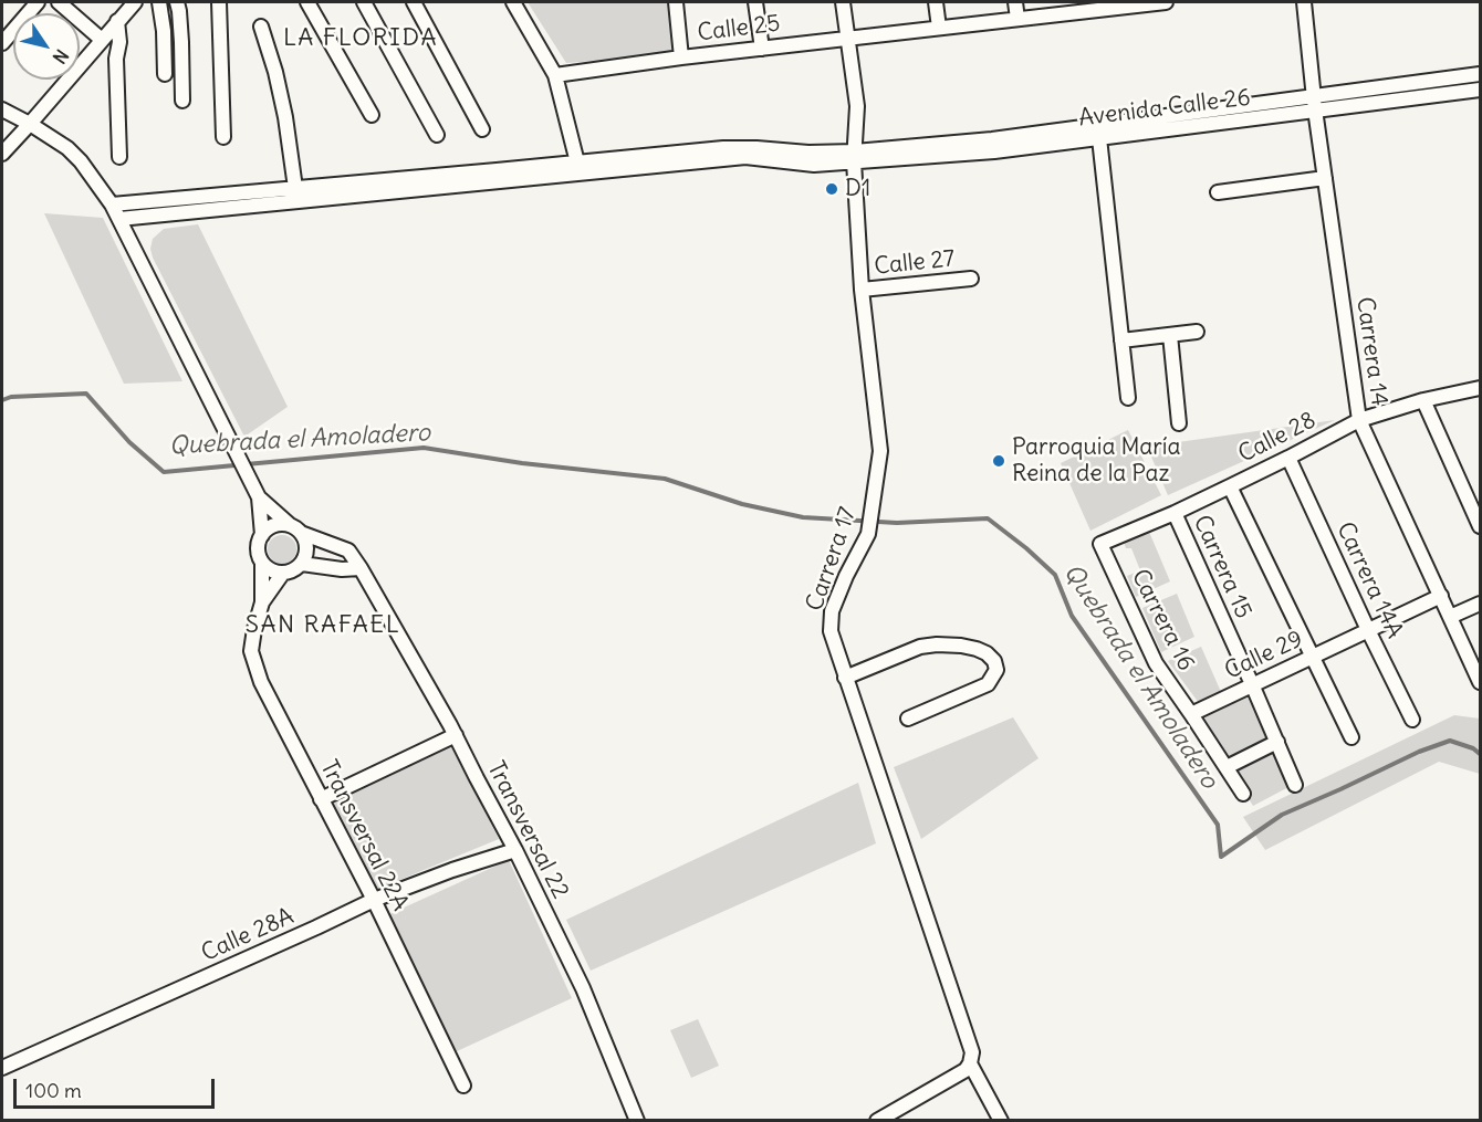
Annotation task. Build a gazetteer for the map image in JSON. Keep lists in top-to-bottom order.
{
  "streets": {
    "street": [
      "Calle 25",
      "Avenida Calle 26",
      "Calle 27",
      "Carrera 14",
      "Calle 28",
      "Carrera 17",
      "Carrera 15",
      "Carrera 14A",
      "Carrera 16",
      "Calle 29",
      "Transversal 22",
      "Transversal 22A",
      "Calle 28A"
    ]
  },
  "crossings": [
    ["Calle 25", "Carrera 17"],
    ["Avenida Calle 26", "Carrera 14"],
    ["Avenida Calle 26", "Carrera 17"],
    ["Calle 27", "Carrera 17"],
    ["Carrera 14", "Calle 28"],
    ["Carrera 14", "Calle 29"],
    ["Calle 28", "Carrera 15"],
    ["Calle 28", "Carrera 14A"],
    ["Calle 28", "Carrera 16"],
    ["Carrera 15", "Calle 29"],
    ["Carrera 14A", "Calle 29"],
    ["Carrera 16", "Calle 29"],
    ["Transversal 22", "Calle 28A"],
    ["Transversal 22A", "Calle 28A"]
  ],
  "districts": ["LA FLORIDA", "SAN RAFAEL"],
  "water": ["Quebrada el Amoladero"],
  "places": ["D1", "Parroquia María Reina de la Paz"],
  "scale_bar": "100 m",
  "north": "bottom right"
}
